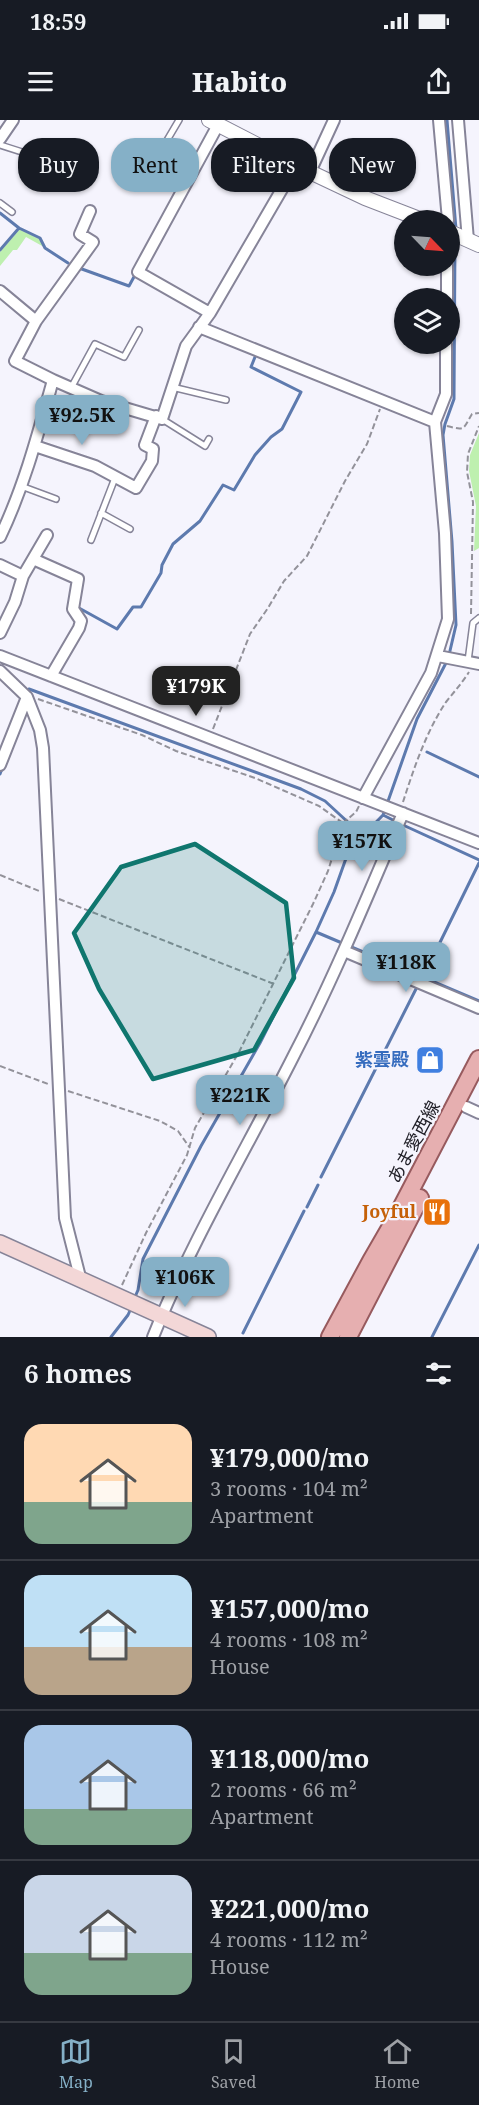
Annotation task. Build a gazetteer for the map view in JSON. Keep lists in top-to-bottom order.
{
  "streets": {
    "main road": ["あま愛西線"]
  },
  "places": {
    "shop": ["紫雲殿"],
    "restaurant": ["Joyful"]
  },
  "north": "bottom right",
  "page": {
    "status": "18:59",
    "header": "Habito",
    "chip": [
      "Buy",
      "Rent",
      "Filters",
      "New"
    ],
    "price": [
      "¥92.5K",
      "¥179K",
      "¥157K",
      "¥118K",
      "¥221K",
      "¥106K"
    ],
    "heading": "6 homes",
    "list": [
      {
        "name": "¥179,000/mo",
        "note": "3 rooms · 104 m² · Apartment"
      },
      {
        "name": "¥157,000/mo",
        "note": "4 rooms · 108 m² · House"
      },
      {
        "name": "¥118,000/mo",
        "note": "2 rooms · 66 m² · Apartment"
      },
      {
        "name": "¥221,000/mo",
        "note": "4 rooms · 112 m² · House"
      }
    ],
    "tabs": ["Map", "Saved", "Home"]
  }
}
